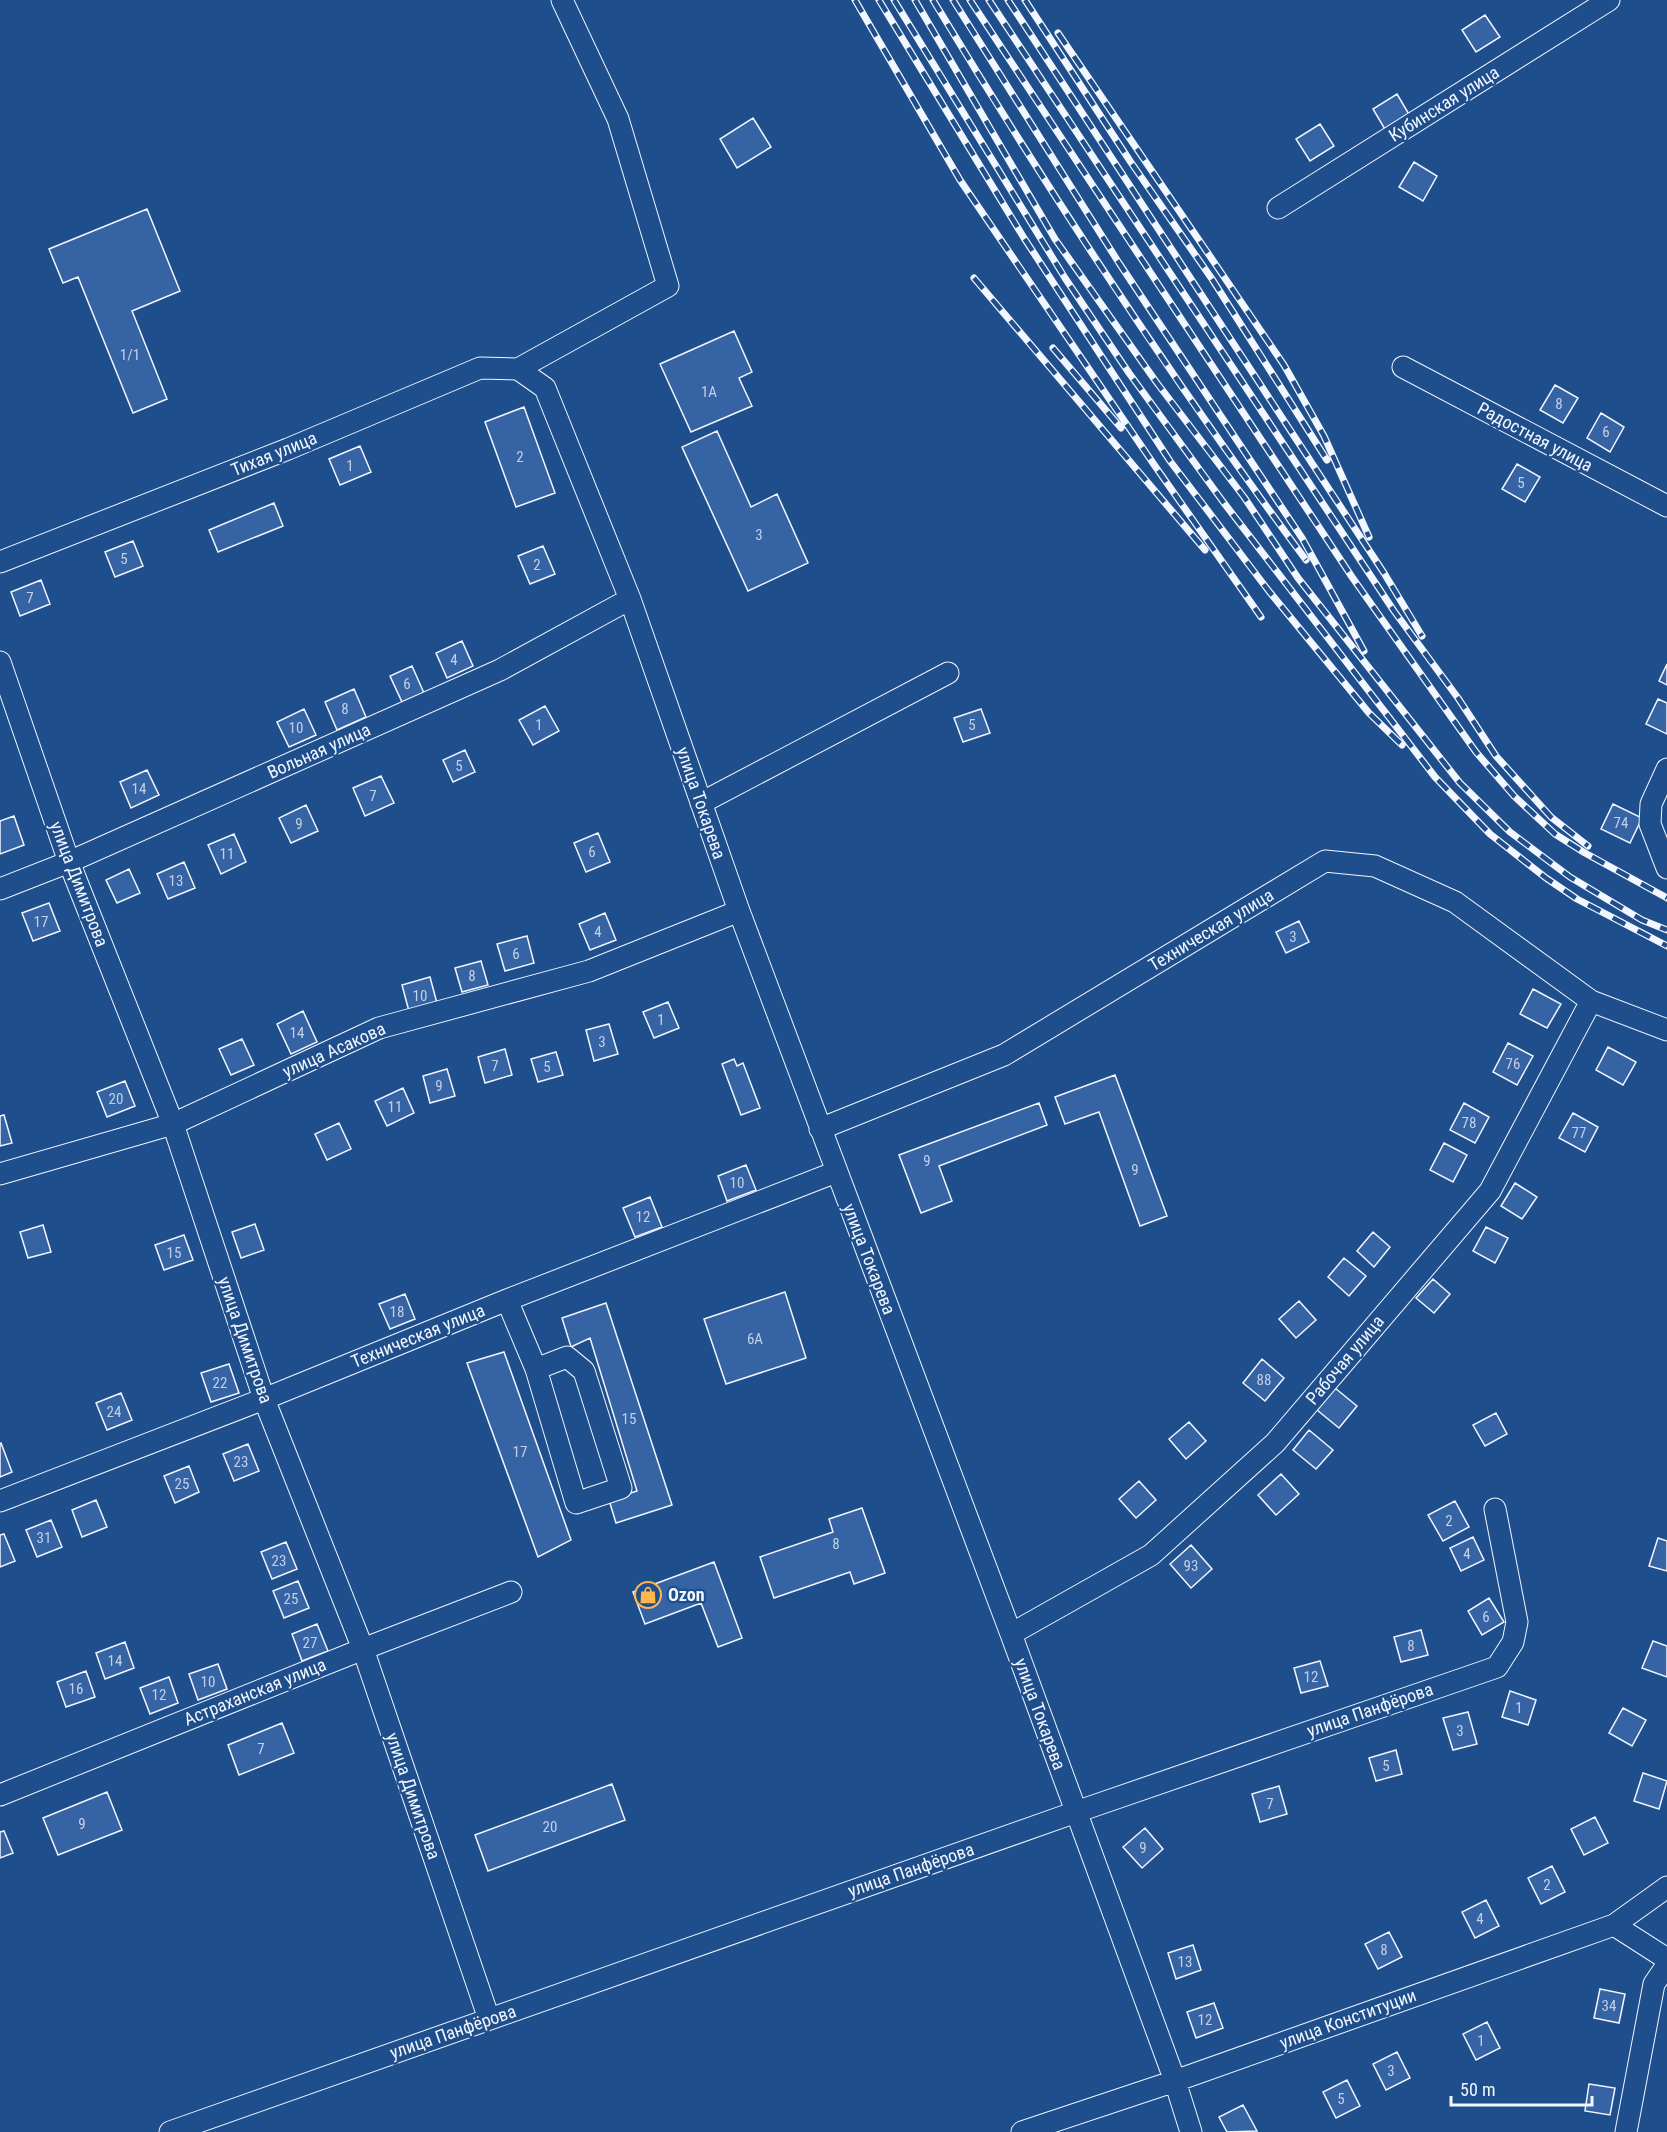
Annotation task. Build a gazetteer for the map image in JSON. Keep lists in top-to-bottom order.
{
  "streets": {
    "street": [
      "Кубинская улица",
      "Радостная улица",
      "Тихая улица",
      "Вольная улица",
      "улица Токарева",
      "улица Димитрова",
      "Техническая улица",
      "улица Асакова",
      "Рабочая улица",
      "Астраханская улица",
      "улица Панфёрова",
      "улица Конституции"
    ]
  },
  "crossings": [
    ["Тихая улица", "улица Токарева"],
    ["Вольная улица", "улица Токарева"],
    ["Вольная улица", "улица Димитрова"],
    ["улица Токарева", "Техническая улица"],
    ["улица Токарева", "улица Асакова"],
    ["улица Токарева", "Рабочая улица"],
    ["улица Токарева", "улица Панфёрова"],
    ["улица Токарева", "улица Конституции"],
    ["улица Димитрова", "Техническая улица"],
    ["улица Димитрова", "улица Асакова"],
    ["улица Димитрова", "Астраханская улица"],
    ["улица Димитрова", "улица Панфёрова"],
    ["Техническая улица", "Рабочая улица"]
  ],
  "places": {
    "shop": ["Ozon"]
  },
  "house_numbers": [
    "1/1",
    "1А",
    "8",
    "6",
    "2",
    "1",
    "5",
    "3",
    "5",
    "2",
    "7",
    "4",
    "6",
    "8",
    "1",
    "5",
    "10",
    "5",
    "14",
    "7",
    "74",
    "9",
    "6",
    "11",
    "13",
    "17",
    "4",
    "3",
    "6",
    "8",
    "10",
    "1",
    "14",
    "3",
    "76",
    "7",
    "5",
    "9",
    "20",
    "11",
    "78",
    "77",
    "9",
    "9",
    "10",
    "12",
    "15",
    "18",
    "6А",
    "88",
    "22",
    "24",
    "15",
    "17",
    "23",
    "25",
    "2",
    "31",
    "8",
    "4",
    "23",
    "93",
    "25",
    "6",
    "27",
    "8",
    "14",
    "12",
    "10",
    "16",
    "12",
    "1",
    "3",
    "7",
    "5",
    "7",
    "9",
    "20",
    "9",
    "2",
    "4",
    "8",
    "13",
    "34",
    "12",
    "1",
    "3",
    "5"
  ],
  "scale_bar": "50 m"
}
